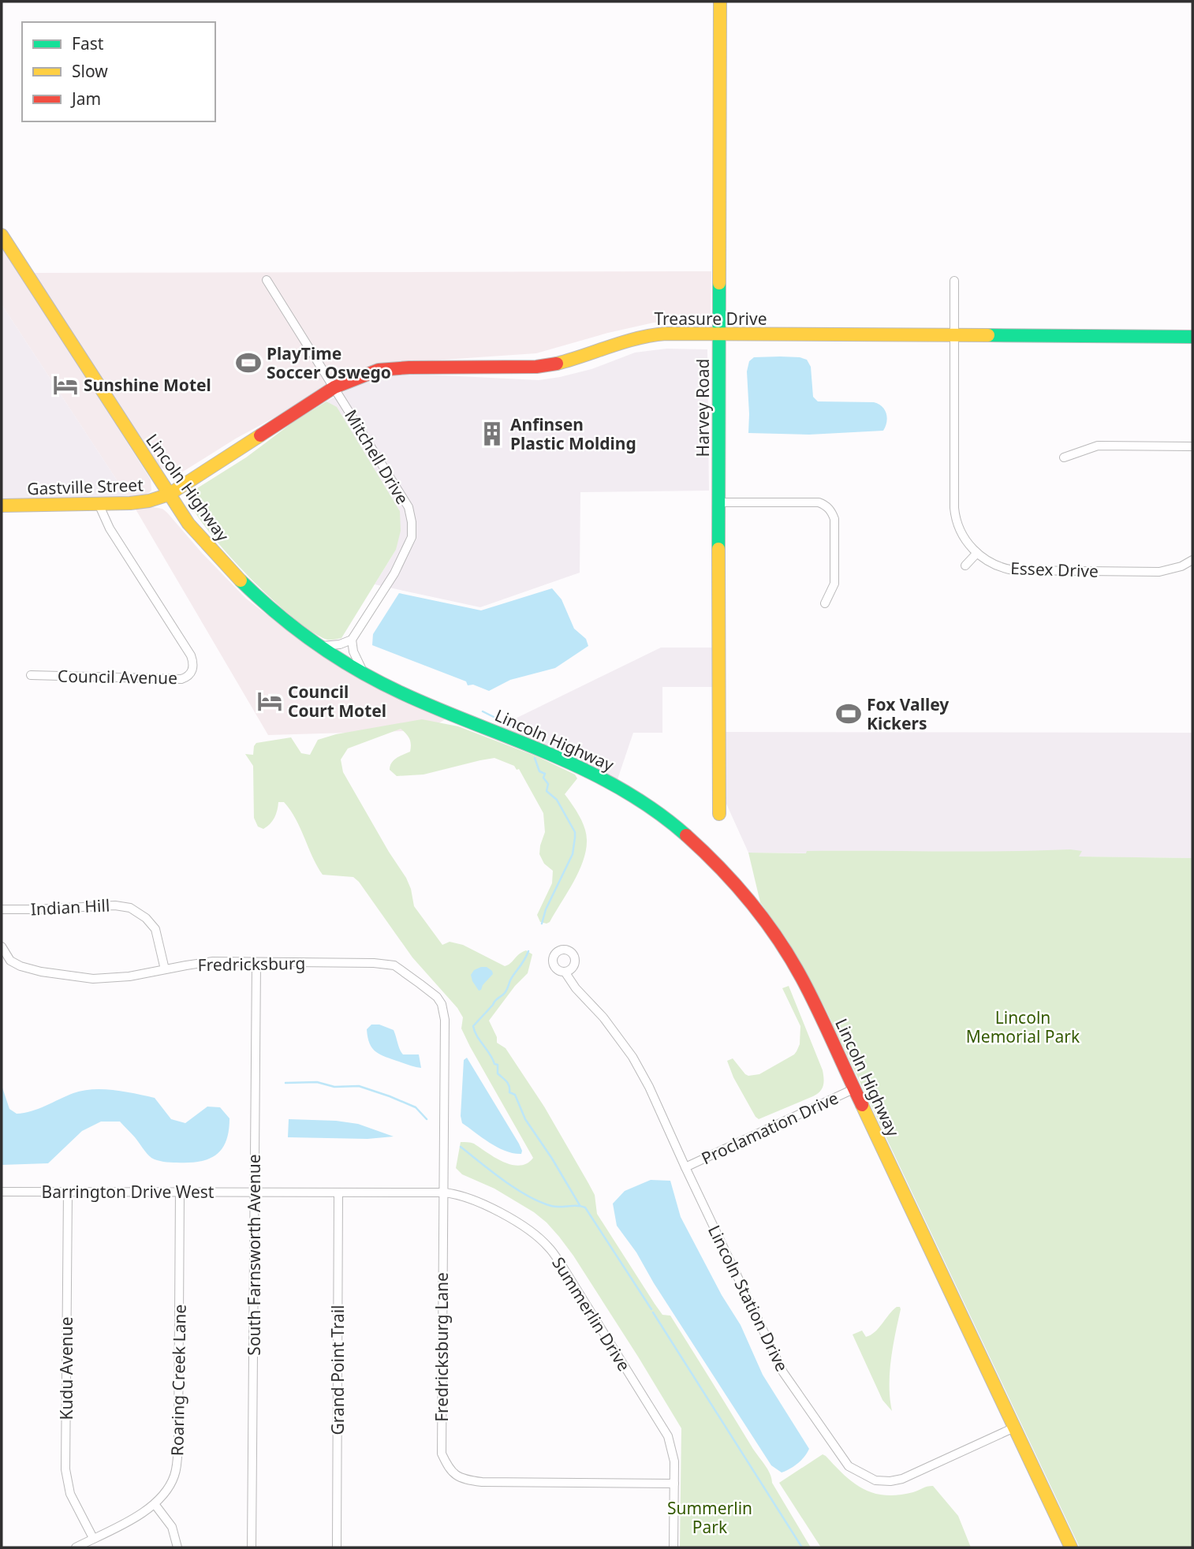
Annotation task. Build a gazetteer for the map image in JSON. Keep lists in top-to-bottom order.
{
  "streets": {
    "street": [
      "Treasure Drive",
      "Harvey Road",
      "Mitchell Drive",
      "Gastville Street",
      "Lincoln Highway",
      "Essex Drive",
      "Council Avenue",
      "Indian Hill",
      "Fredricksburg",
      "Proclamation Drive",
      "Barrington Drive West",
      "South Farnsworth Avenue",
      "Lincoln Station Drive",
      "Summerlin Drive",
      "Fredricksburg Lane",
      "Kudu Avenue",
      "Grand Point Trail",
      "Roaring Creek Lane"
    ]
  },
  "crossings": [
    ["Treasure Drive", "Harvey Road"],
    ["Treasure Drive", "Mitchell Drive"],
    ["Treasure Drive", "Gastville Street"],
    ["Treasure Drive", "Lincoln Highway"],
    ["Treasure Drive", "Essex Drive"],
    ["Gastville Street", "Lincoln Highway"],
    ["Gastville Street", "Council Avenue"],
    ["Lincoln Highway", "Proclamation Drive"],
    ["Lincoln Highway", "Lincoln Station Drive"],
    ["Indian Hill", "Fredricksburg"],
    ["Fredricksburg", "South Farnsworth Avenue"],
    ["Fredricksburg", "Fredricksburg Lane"],
    ["Proclamation Drive", "Lincoln Station Drive"],
    ["Barrington Drive West", "South Farnsworth Avenue"],
    ["Barrington Drive West", "Summerlin Drive"],
    ["Barrington Drive West", "Kudu Avenue"],
    ["Barrington Drive West", "Roaring Creek Lane"],
    ["South Farnsworth Avenue", "Summerlin Drive"],
    ["Summerlin Drive", "Fredricksburg Lane"],
    ["Summerlin Drive", "Grand Point Trail"],
    ["Kudu Avenue", "Roaring Creek Lane"]
  ],
  "parks": ["Lincoln Memorial Park", "Summerlin Park"],
  "places": {
    "sports": ["PlayTime Soccer Oswego", "Fox Valley Kickers"],
    "hotel": ["Sunshine Motel", "Council Court Motel"],
    "building": ["Anfinsen Plastic Molding"]
  },
  "legend": ["Fast", "Slow", "Jam"]
}
